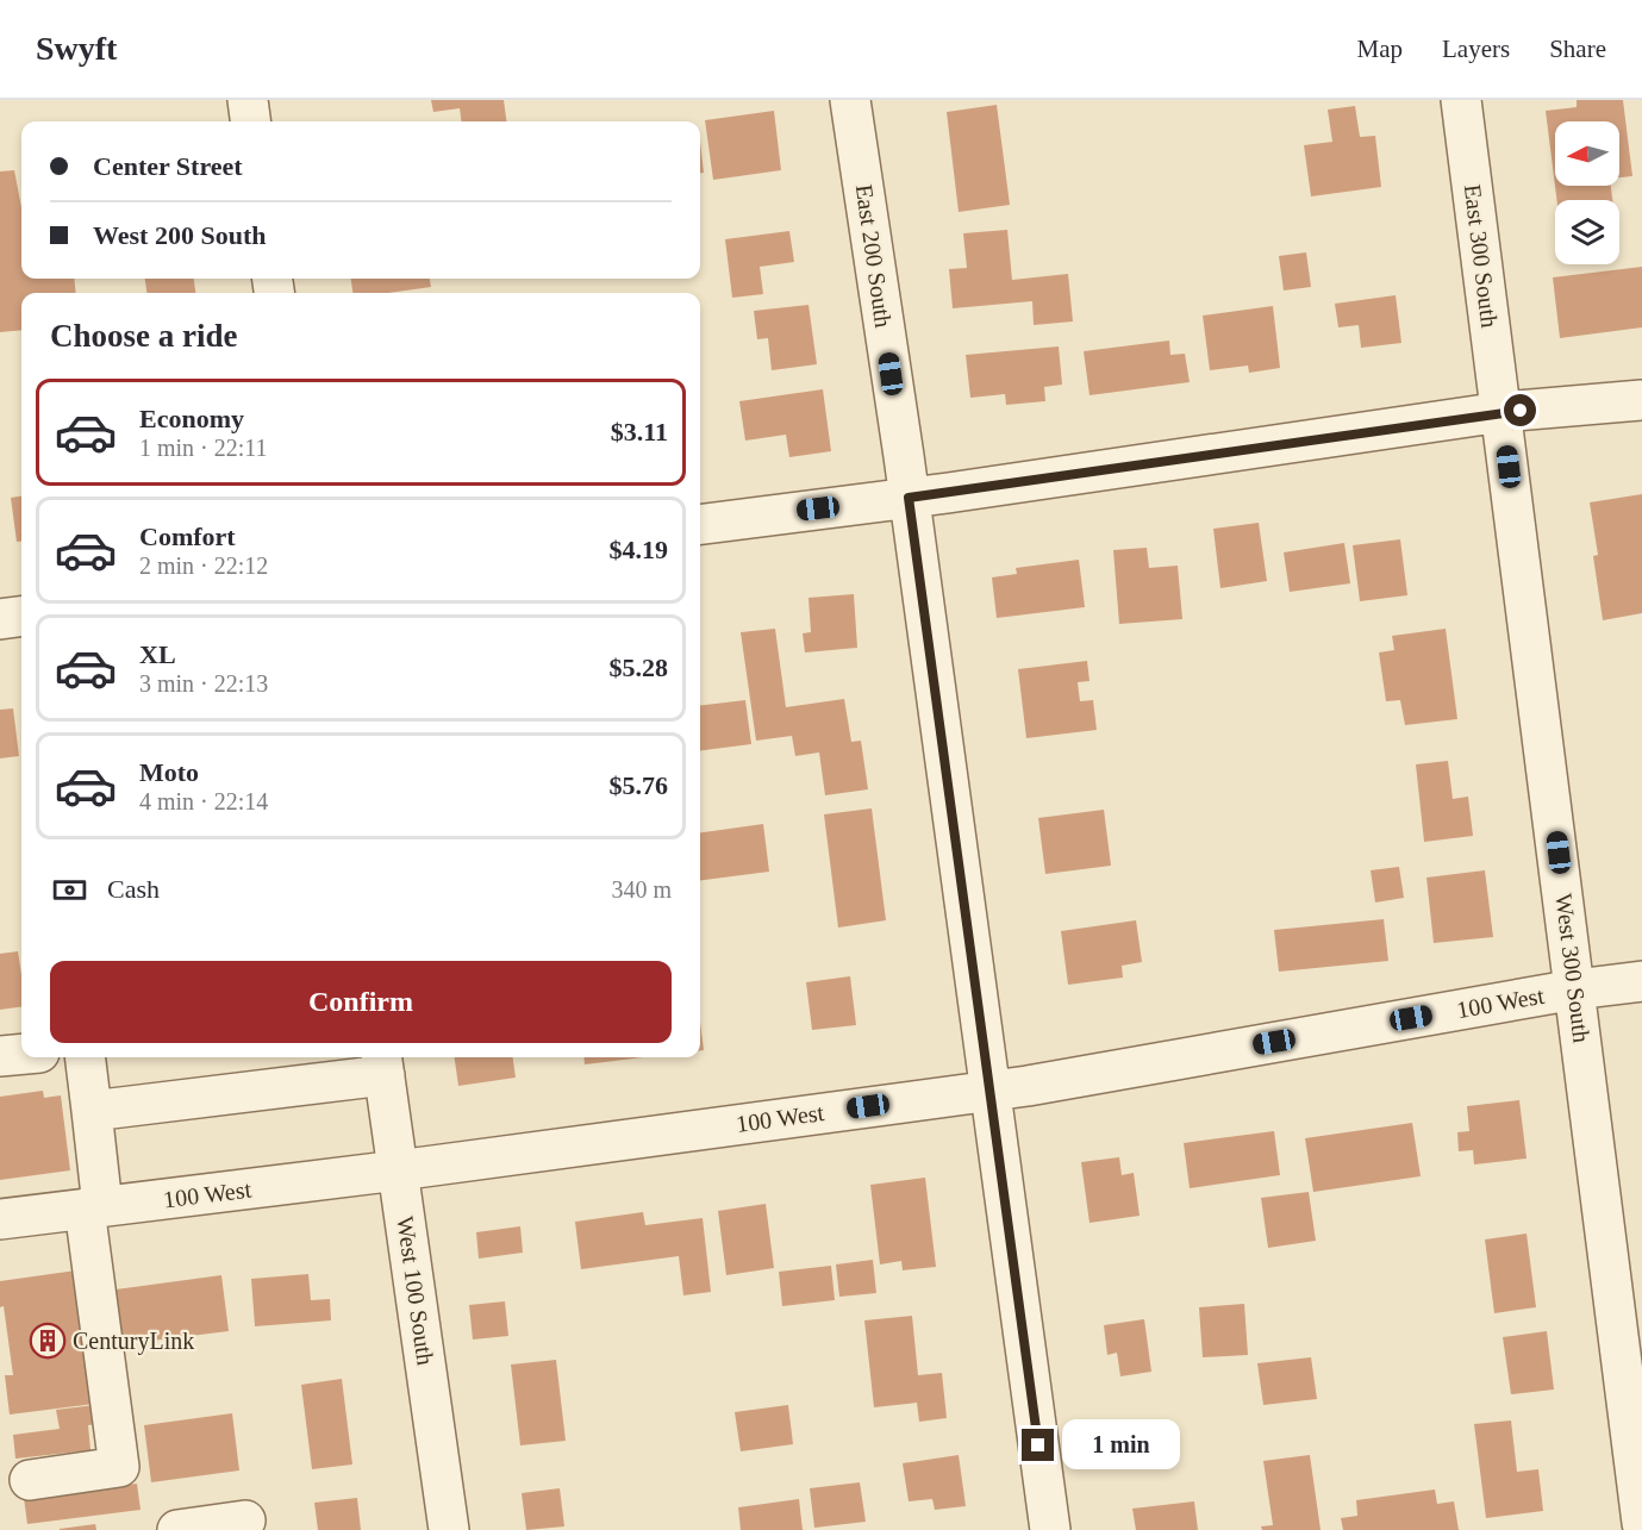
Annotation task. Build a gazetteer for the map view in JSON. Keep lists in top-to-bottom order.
{
  "streets": {
    "street": [
      "East 200 South",
      "East 300 South",
      "West 300 South",
      "100 West",
      "West 100 South"
    ]
  },
  "crossings": [
    ["East 200 South", "100 West"],
    ["East 300 South", "West 300 South"],
    ["West 300 South", "100 West"],
    ["100 West", "West 100 South"]
  ],
  "places": {
    "building": ["CenturyLink"]
  },
  "north": "left",
  "page": {
    "header": "Swyft",
    "nav": ["Map", "Layers", "Share"],
    "banner": ["Center Street", "West 200 South"],
    "heading": "Choose a ride",
    "list": [
      {
        "name": "Economy",
        "note": "1 min · 22:11",
        "value": "$3.11"
      },
      {
        "name": "Comfort",
        "note": "2 min · 22:12",
        "value": "$4.19"
      },
      {
        "name": "XL",
        "note": "3 min · 22:13",
        "value": "$5.28"
      },
      {
        "name": "Moto",
        "note": "4 min · 22:14",
        "value": "$5.76"
      }
    ],
    "pay": ["Cash", "340 m"],
    "buttons": "Confirm",
    "bubble": "1 min"
  }
}
